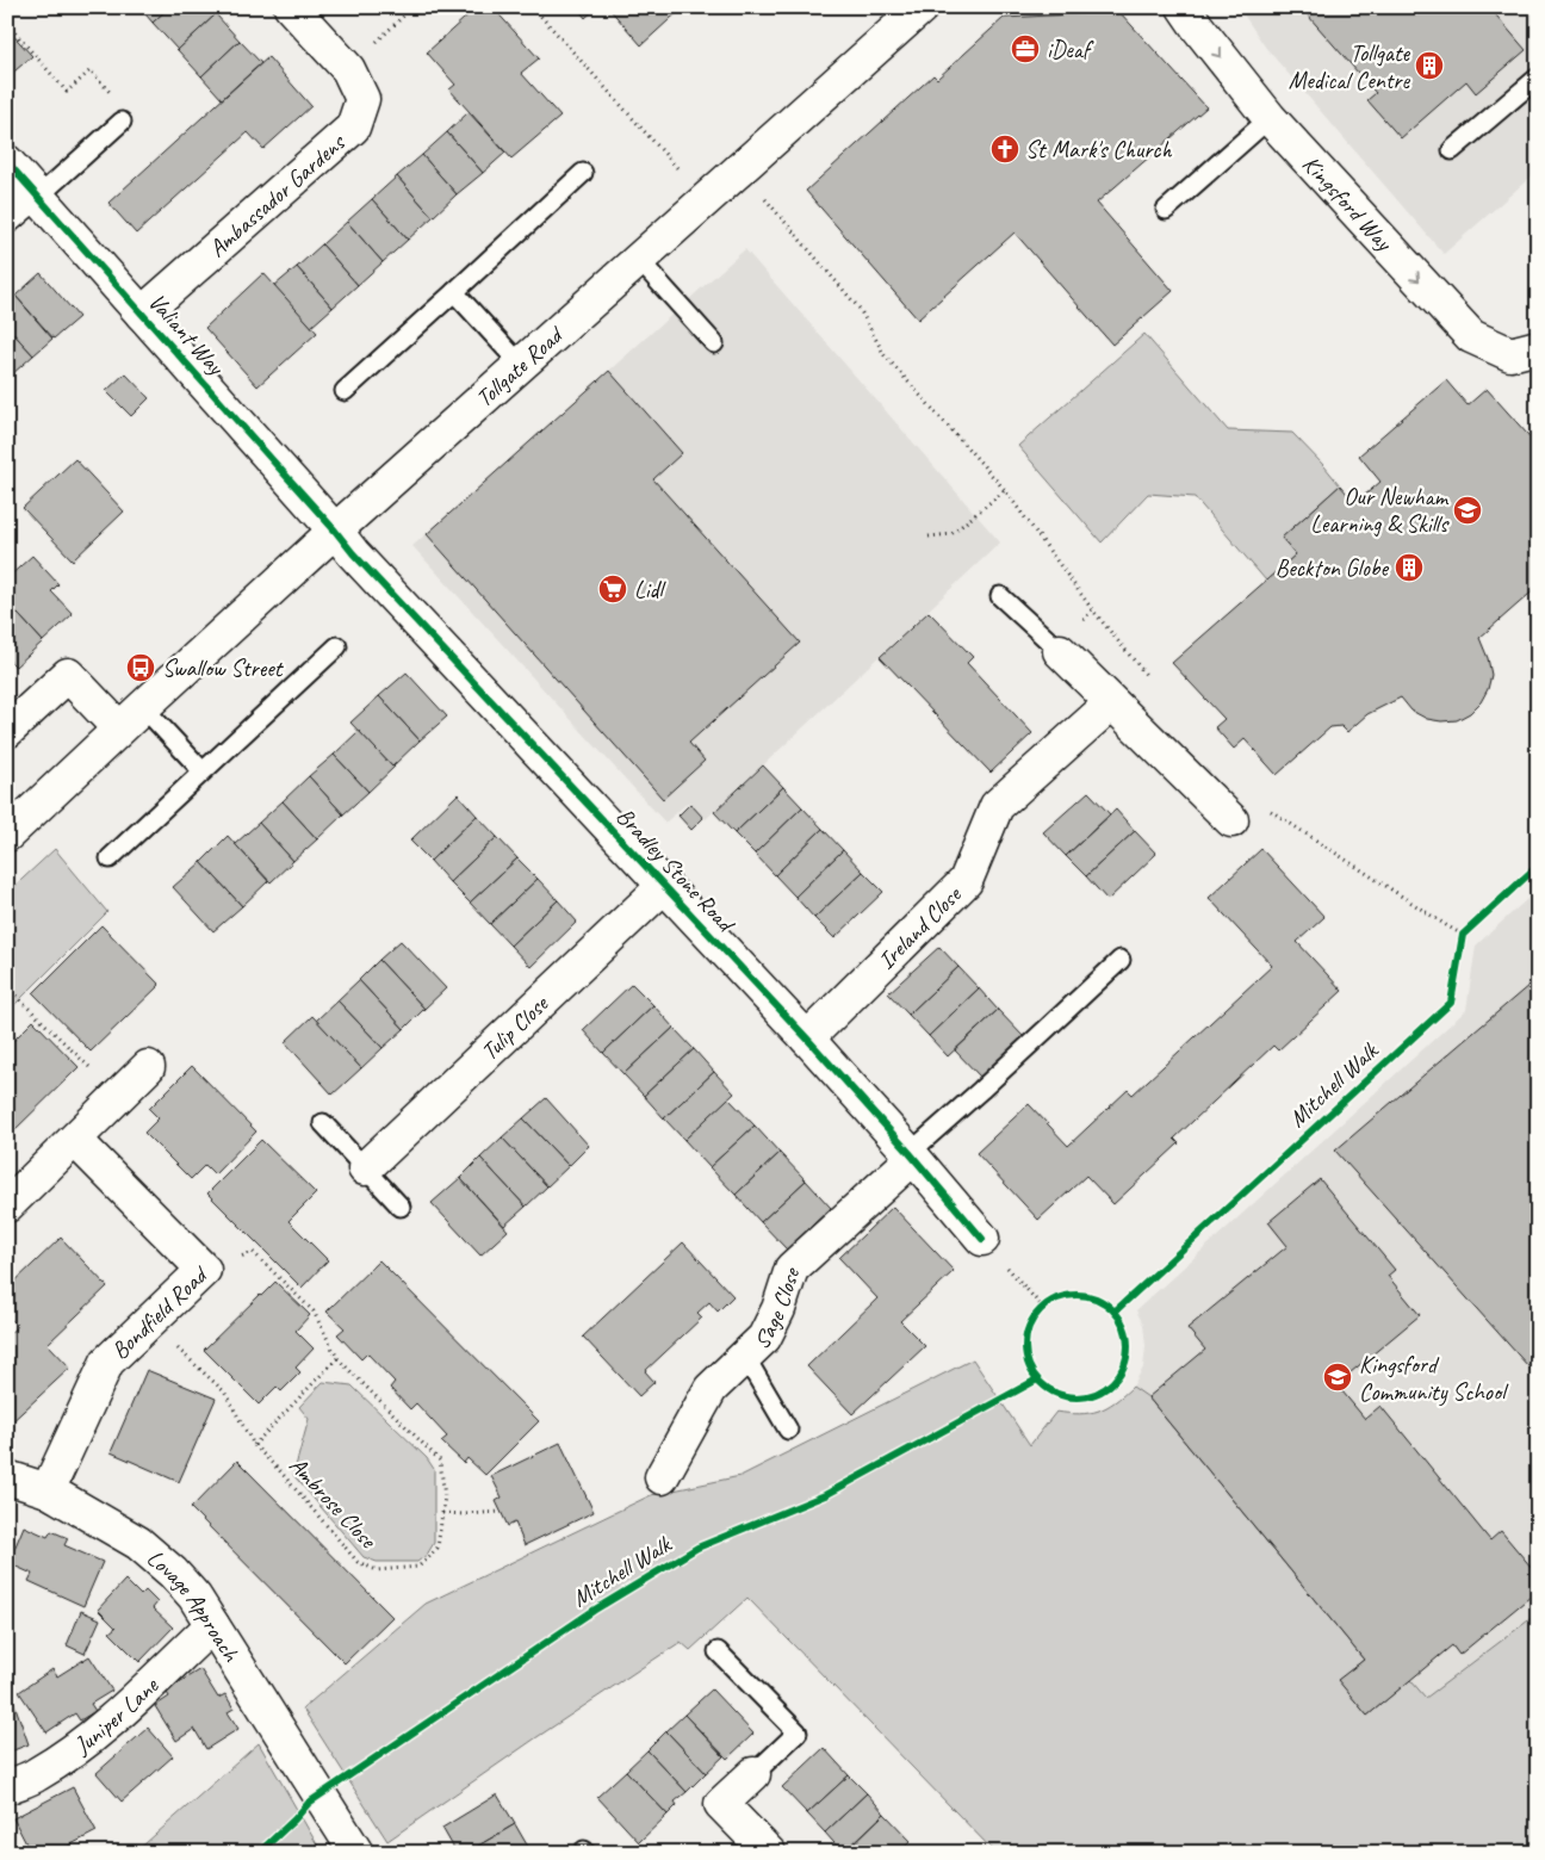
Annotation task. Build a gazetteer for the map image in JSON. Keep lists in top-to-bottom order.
{
  "streets": {
    "street": [
      "Ambassador Gardens",
      "Kingsford Way",
      "Valiant Way",
      "Tollgate Road",
      "Bradley Stone Road",
      "Ireland Close",
      "Tulip Close",
      "Sage Close",
      "Bondfield Road",
      "Lovage Approach",
      "Juniper Lane"
    ],
    "path": ["Ambrose Close"],
    "cycle path": ["Mitchell Walk"]
  },
  "crossings": [
    ["Ambassador Gardens", "Valiant Way"],
    ["Valiant Way", "Tollgate Road"],
    ["Valiant Way", "Bradley Stone Road"],
    ["Tollgate Road", "Bradley Stone Road"],
    ["Bradley Stone Road", "Ireland Close"],
    ["Bradley Stone Road", "Tulip Close"],
    ["Bradley Stone Road", "Sage Close"],
    ["Bondfield Road", "Lovage Approach"],
    ["Lovage Approach", "Juniper Lane"]
  ],
  "one_way": ["Kingsford Way"],
  "places": {
    "office": ["iDeaf"],
    "building": ["Tollgate Medical Centre", "Beckton Globe"],
    "church": ["St Mark's Church"],
    "school or university": ["Our Newham Learning & Skills", "Kingsford Community School"],
    "supermarket": ["Lidl"],
    "bus stop": ["Swallow Street"]
  }
}
